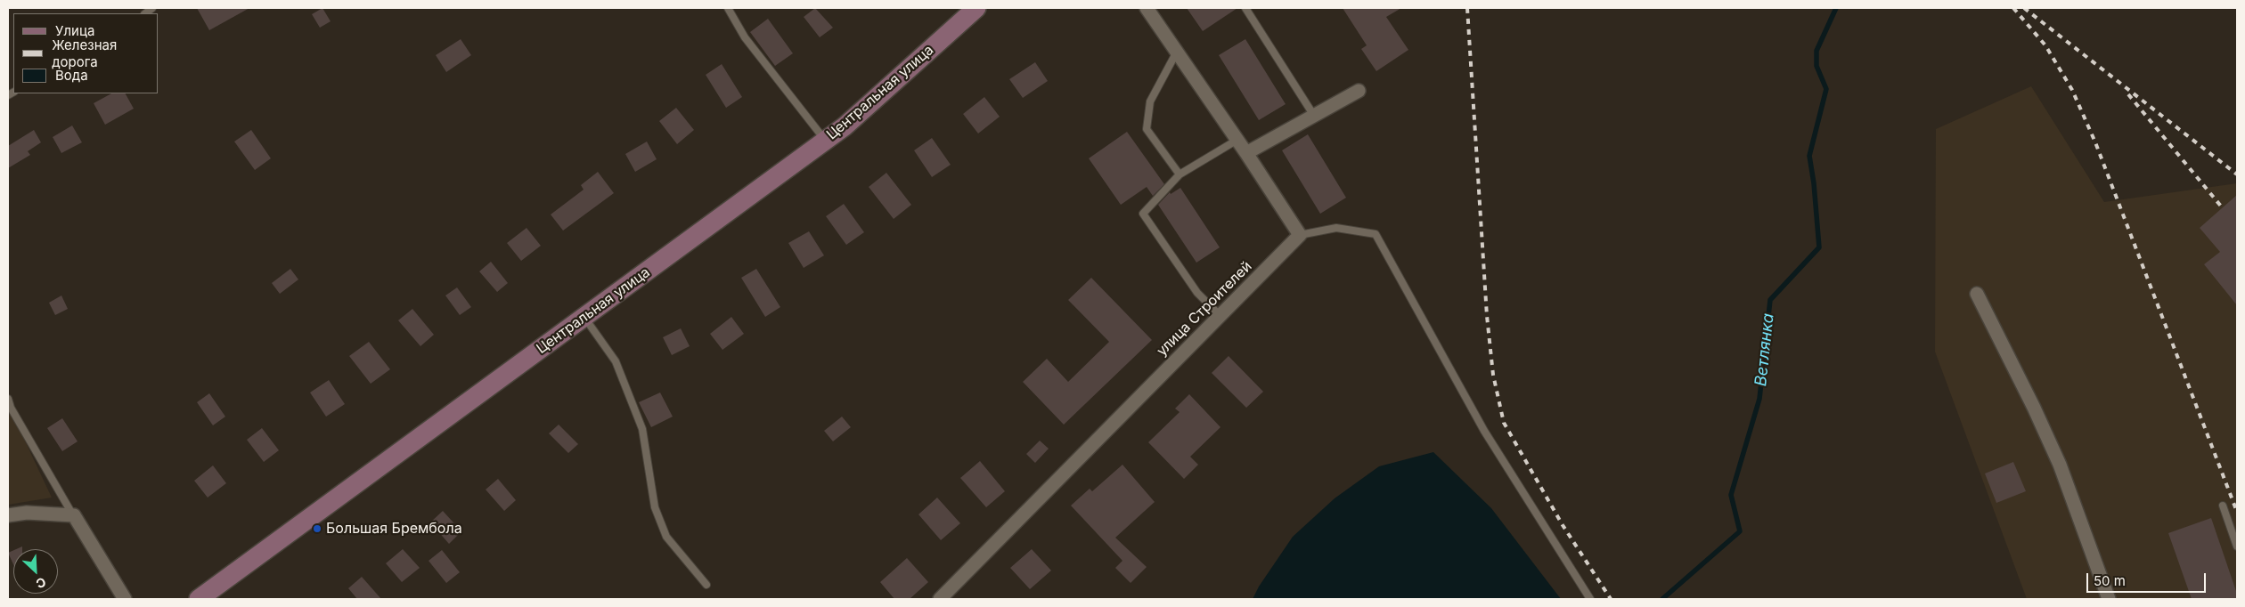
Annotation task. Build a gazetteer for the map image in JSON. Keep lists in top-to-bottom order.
{
  "streets": {
    "main road": ["Центральная улица"],
    "street": ["улица Строителей"]
  },
  "water": ["Ветлянка"],
  "places": ["Большая Брембола"],
  "legend": ["Улица", "Железная дорога", "Вода"],
  "scale_bar": "50 m",
  "north": "bottom right"
}
